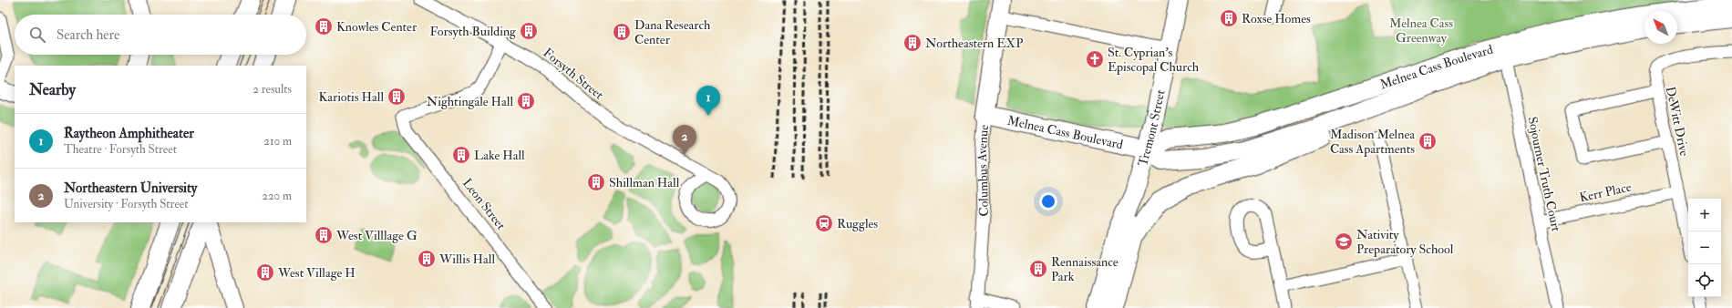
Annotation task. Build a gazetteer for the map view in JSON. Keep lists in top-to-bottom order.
{
  "streets": {
    "main road": ["Melnea Cass Boulevard", "Tremont Street", "Columbus Avenue"],
    "street": [
      "Forsyth Street",
      "DeWitt Drive",
      "Sojourner Truth Court",
      "Kerr Place",
      "Leon Street"
    ]
  },
  "crossings": [
    ["Melnea Cass Boulevard", "Tremont Street"],
    ["Melnea Cass Boulevard", "Columbus Avenue"],
    ["Melnea Cass Boulevard", "Sojourner Truth Court"],
    ["Forsyth Street", "Leon Street"],
    ["DeWitt Drive", "Kerr Place"],
    ["Sojourner Truth Court", "Kerr Place"]
  ],
  "parks": ["Melnea Cass Greenway"],
  "places": {
    "building": [
      "Roxse Homes",
      "Knowles Center",
      "Forsyth Building",
      "Dana Research Center",
      "Northeastern EXP",
      "Kariotis Hall",
      "Nightingale Hall",
      "Madison Melnea Cass Apartments",
      "Lake Hall",
      "Shillman Hall",
      "West Villlage G",
      "Willis Hall",
      "Rennaissance Park",
      "West Village H"
    ],
    "church": ["St. Cyprian's Episcopal Church"],
    "station": ["Ruggles"],
    "school or university": ["Nativity Preparatory School"]
  },
  "north": "top left",
  "page": {
    "search": "Search here",
    "heading": ["Nearby", "2 results"],
    "pins": ["1", "2"],
    "list": [
      {
        "mark": "1",
        "name": "Raytheon Amphitheater",
        "note": "Theatre · Forsyth Street",
        "value": "210 m"
      },
      {
        "mark": "2",
        "name": "Northeastern University",
        "note": "University · Forsyth Street",
        "value": "220 m"
      }
    ],
    "map_buttons": ["+", "−"]
  }
}
